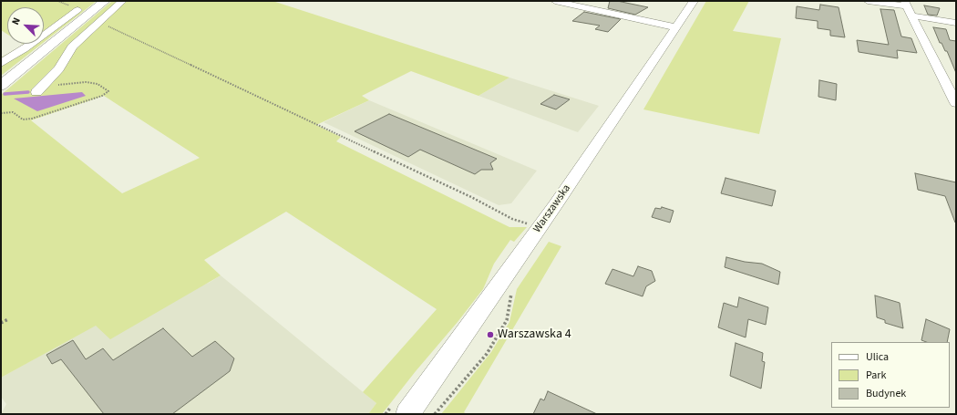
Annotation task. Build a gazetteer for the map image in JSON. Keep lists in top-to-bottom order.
{
  "streets": {
    "street": ["Warszawska"]
  },
  "places": ["Warszawska 4"],
  "legend": ["Ulica", "Park", "Budynek"],
  "north": "top left"
}
